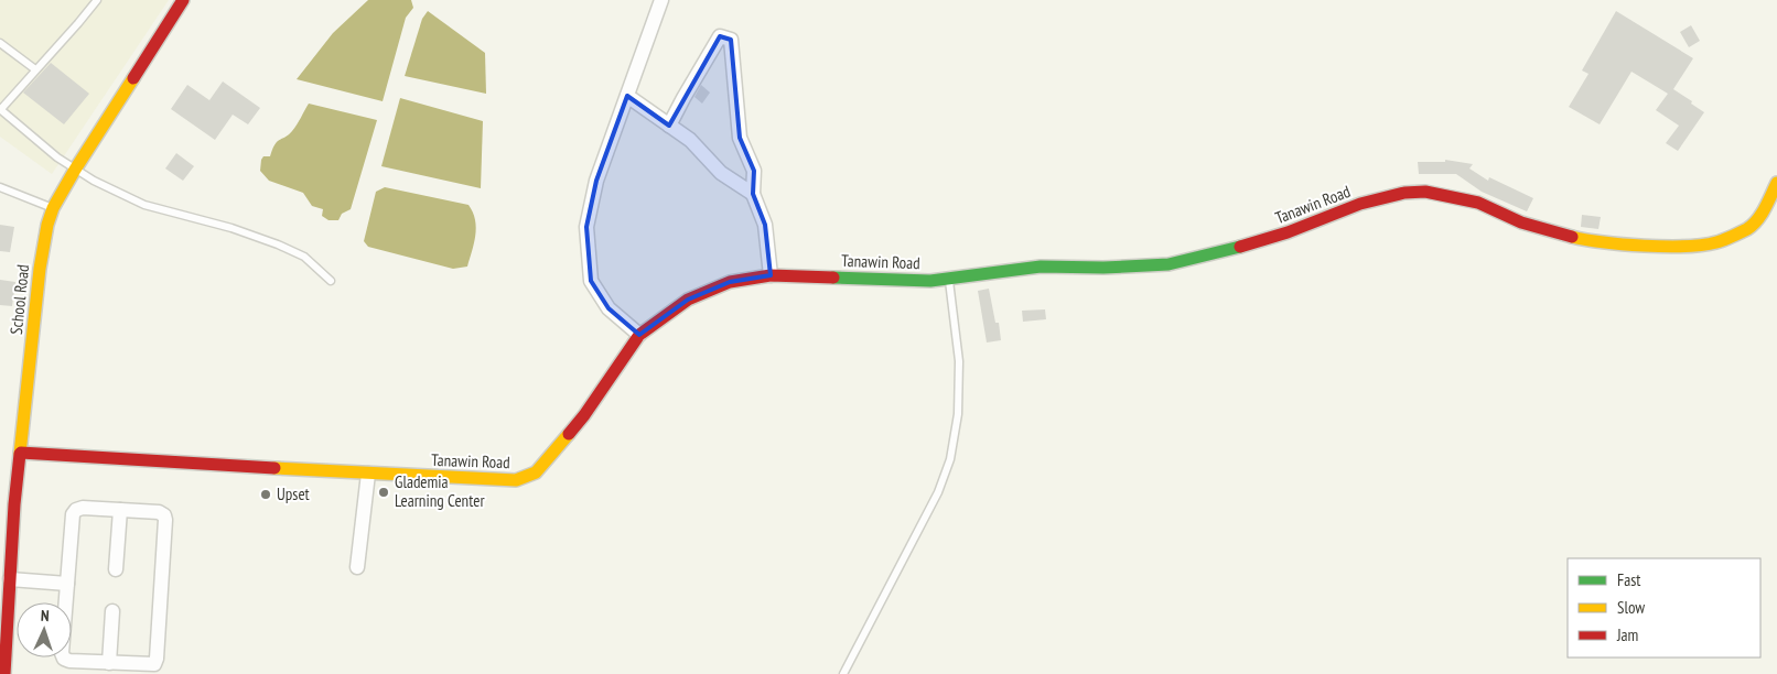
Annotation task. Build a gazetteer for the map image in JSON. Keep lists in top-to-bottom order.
{
  "streets": {
    "street": ["Tanawin Road", "School Road"]
  },
  "crossings": [
    ["Tanawin Road", "School Road"]
  ],
  "places": ["Glademia Learning Center", "Upset"],
  "legend": ["Fast", "Slow", "Jam"],
  "north": "top"
}
